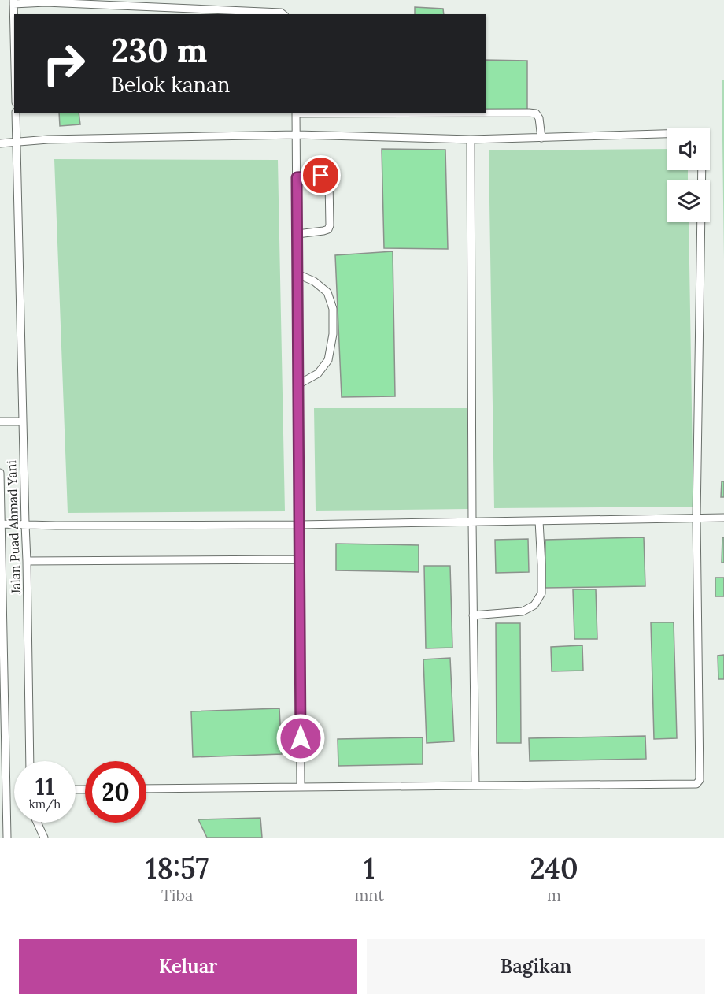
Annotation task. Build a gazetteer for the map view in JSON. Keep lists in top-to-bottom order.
{
  "streets": {
    "lane": ["Jalan Puad Ahmad Yani"]
  },
  "page": {
    "turn": ["230 m", "Belok kanan"],
    "speed": "11 km/h",
    "limit": "20",
    "eta": [
      "18:57",
      "Tiba",
      "1",
      "mnt",
      "240",
      "m"
    ],
    "buttons": ["Keluar", "Bagikan"]
  }
}
